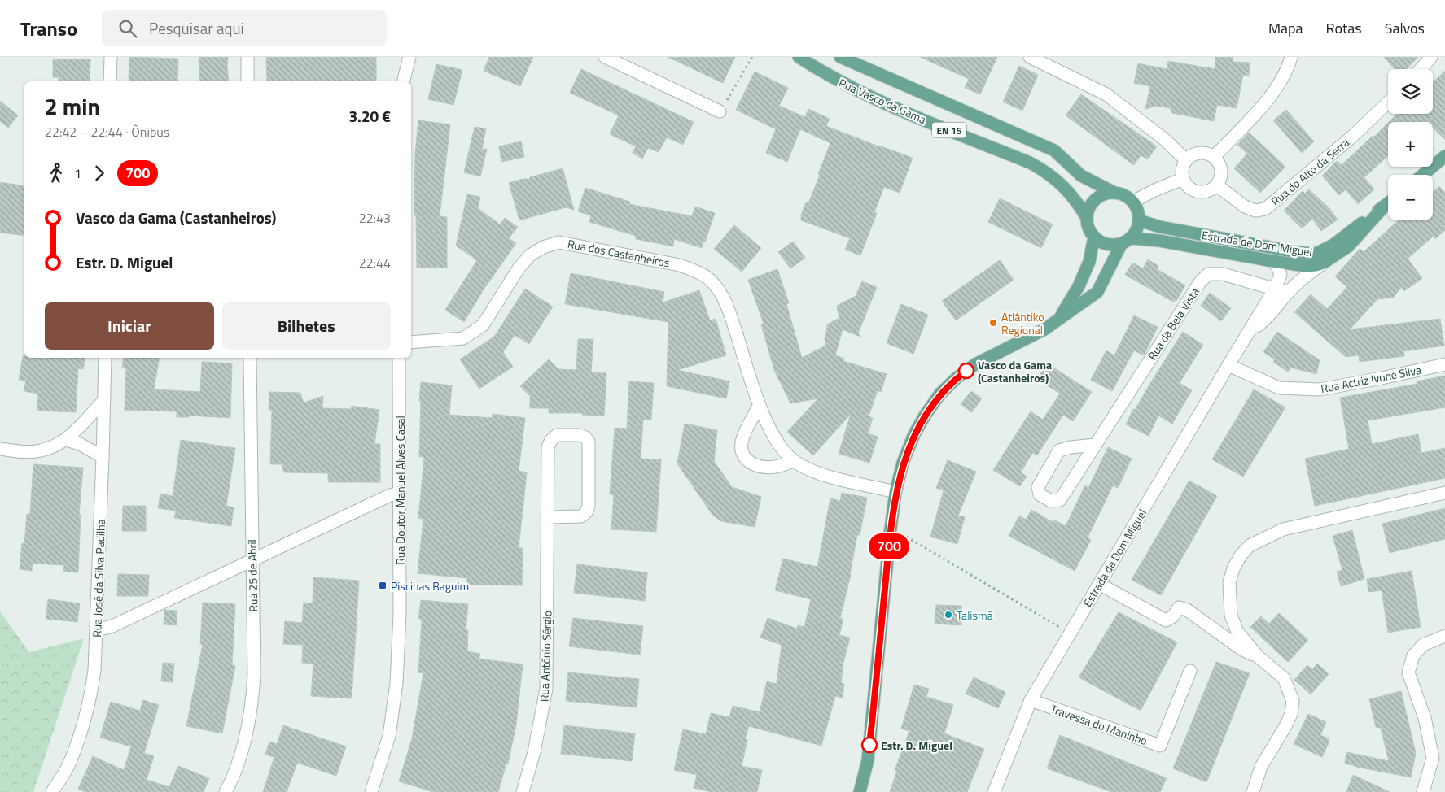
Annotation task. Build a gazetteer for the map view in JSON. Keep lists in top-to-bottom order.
{
  "streets": {
    "main road": ["Rua Vasco da Gama", "EN 15", "Estrada de Dom Miguel"],
    "street": [
      "Rua do Alto da Serra",
      "Rua dos Castanheiros",
      "Rua da Bela Vista",
      "Rua Actriz Ivone Silva",
      "Rua Doutor Manuel Alves Casal",
      "Rua 25 de Abril",
      "Rua José da Silva Padilha",
      "Rua António Sérgio",
      "Travessa do Maninho"
    ]
  },
  "crossings": [
    ["Rua Vasco da Gama", "Estrada de Dom Miguel"],
    ["Estrada de Dom Miguel", "Rua da Bela Vista"],
    ["Estrada de Dom Miguel", "Rua Actriz Ivone Silva"],
    ["Estrada de Dom Miguel", "Travessa do Maninho"]
  ],
  "places": {
    "other": [
      "Atlântiko Regional",
      "Vasco da Gama (Castanheiros)",
      "Talismã",
      "Estr. D. Miguel"
    ],
    "transit": ["Piscinas Baguim"]
  },
  "lines": ["bus line 700"],
  "page": {
    "header": "Transo",
    "search": "Pesquisar aqui",
    "nav": ["Mapa", "Rotas", "Salvos"],
    "on_map": "700",
    "map_buttons": ["+", "−"],
    "heading": ["2 min", "22:42 – 22:44 · Ônibus", "3.20 €"],
    "legs": ["1", "700"],
    "list": [
      {
        "name": "Vasco da Gama (Castanheiros)",
        "value": "22:43"
      },
      {
        "name": "Estr. D. Miguel",
        "value": "22:44"
      }
    ],
    "buttons": ["Iniciar", "Bilhetes"]
  }
}
